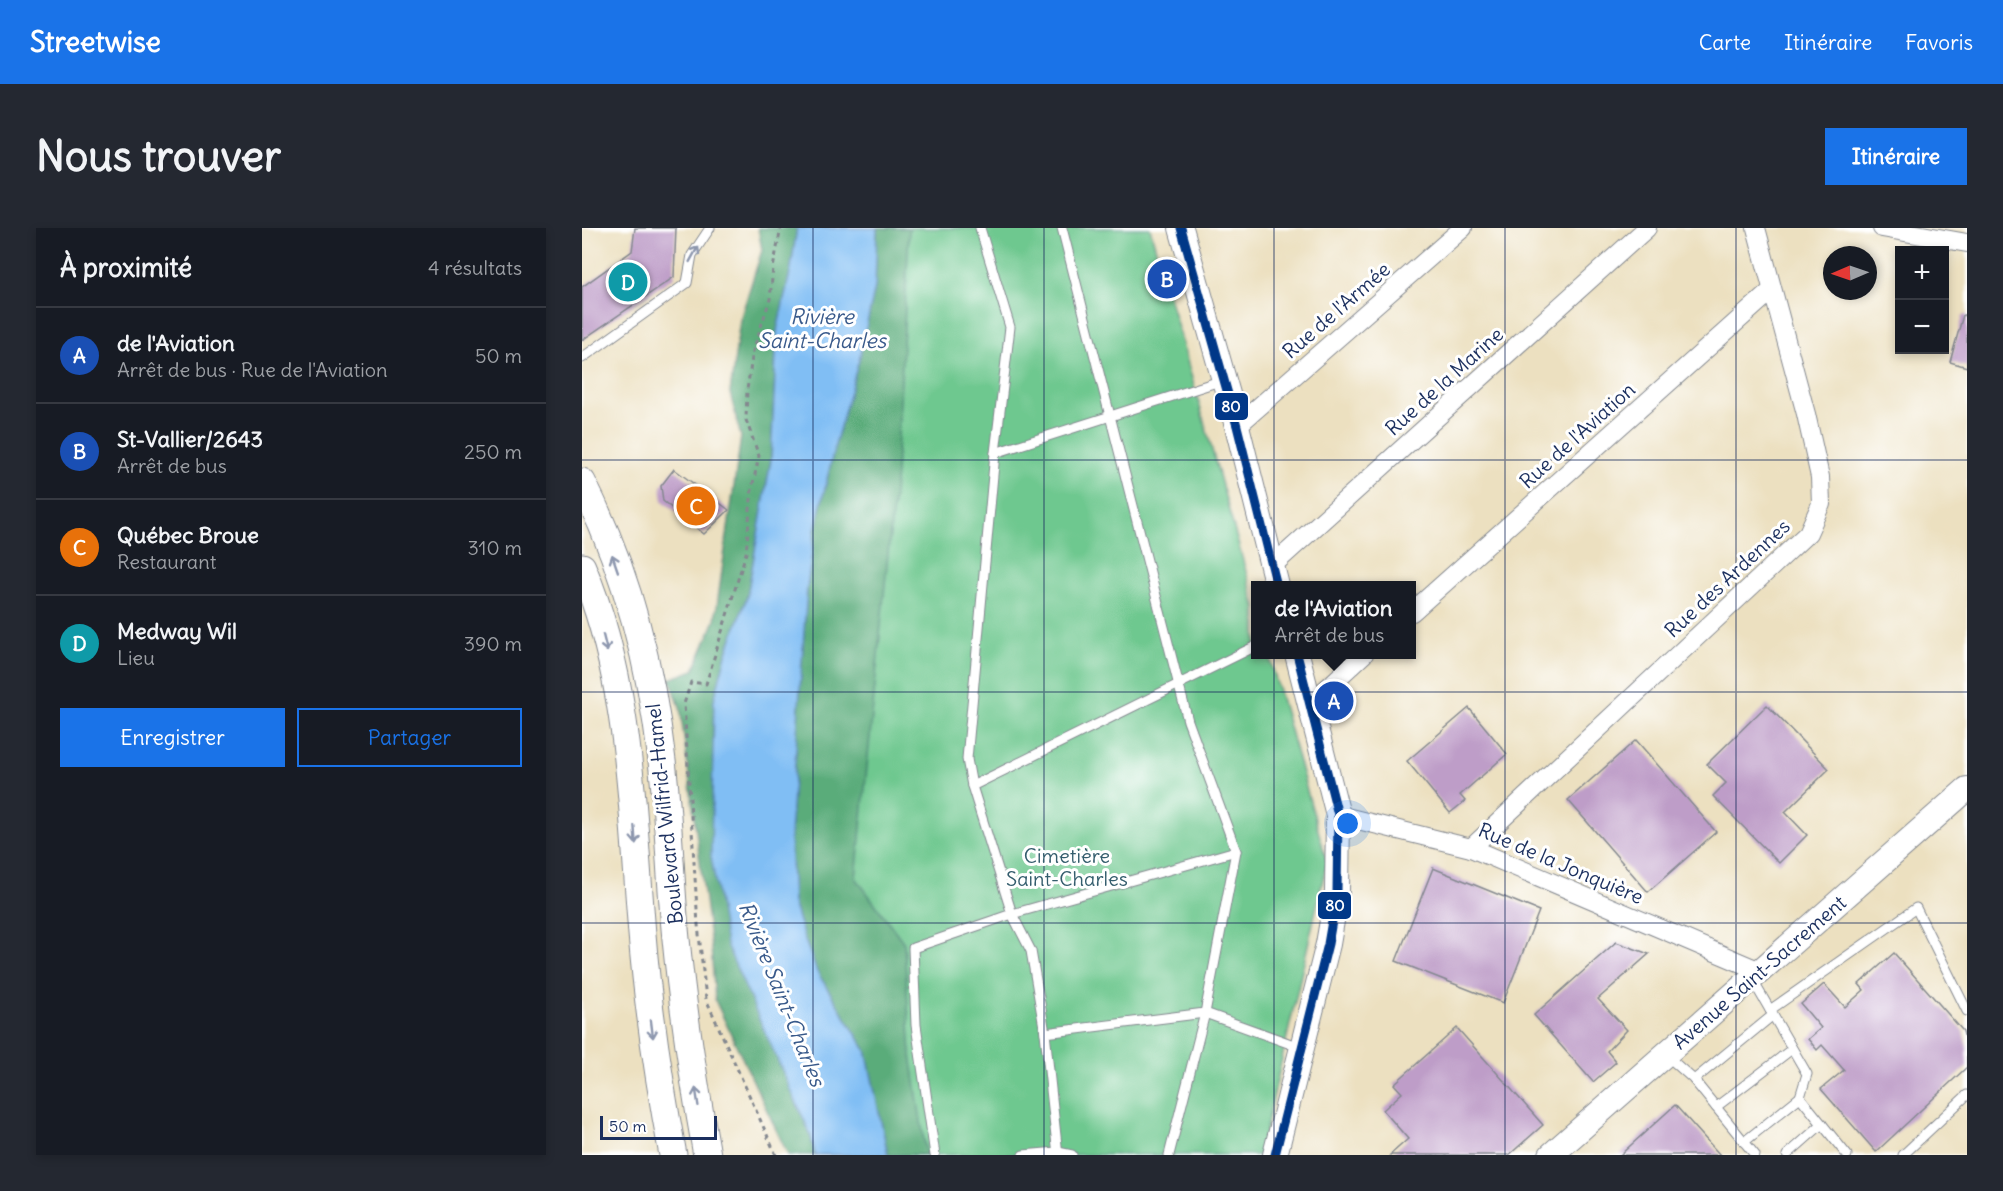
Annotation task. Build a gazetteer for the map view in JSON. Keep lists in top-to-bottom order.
{
  "streets": {
    "main road": ["Boulevard Wilfrid-Hamel"],
    "street": [
      "Rue de l'Armée",
      "Rue de la Marine",
      "Rue de l'Aviation",
      "Rue des Ardennes",
      "Rue de la Jonquière",
      "Avenue Saint-Sacrement"
    ]
  },
  "crossings": [
    ["Rue de l'Aviation", "Rue des Ardennes"],
    ["Rue des Ardennes", "Rue de la Jonquière"],
    ["Rue de la Jonquière", "Avenue Saint-Sacrement"]
  ],
  "water": ["Rivière Saint-Charles"],
  "parks": ["Cimetière Saint-Charles"],
  "lines": ["transit line 80"],
  "scale_bar": "50 m",
  "north": "left",
  "page": {
    "header": "Streetwise",
    "nav": ["Carte", "Itinéraire", "Favoris"],
    "buttons": [
      "Itinéraire",
      ["Enregistrer", "Partager"]
    ],
    "title": "Nous trouver",
    "heading": ["À proximité", "4 résultats"],
    "map_buttons": ["+", "−"],
    "pins": [
      "B",
      "D",
      "C",
      "A"
    ],
    "list": [
      {
        "mark": "A",
        "name": "de l'Aviation",
        "note": "Arrêt de bus · Rue de l'Aviation",
        "value": "50 m"
      },
      {
        "mark": "B",
        "name": "St-Vallier/2643",
        "note": "Arrêt de bus",
        "value": "250 m"
      },
      {
        "mark": "C",
        "name": "Québec Broue",
        "note": "Restaurant",
        "value": "310 m"
      },
      {
        "mark": "D",
        "name": "Medway Wil",
        "note": "Lieu",
        "value": "390 m"
      }
    ],
    "popup": ["de l'Aviation", "Arrêt de bus"],
    "scale": "50 m"
  }
}
